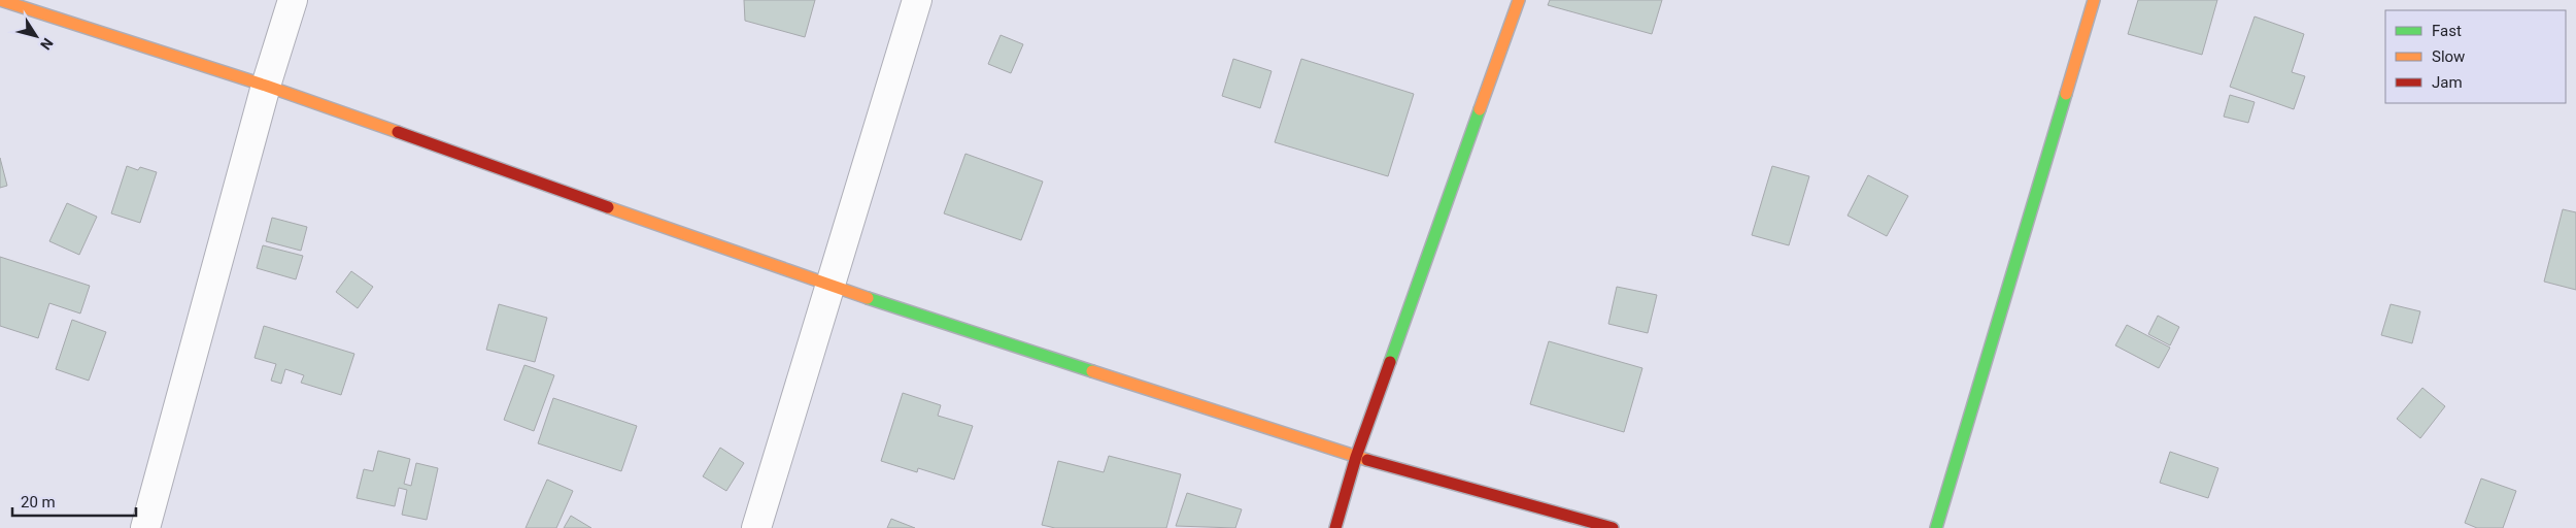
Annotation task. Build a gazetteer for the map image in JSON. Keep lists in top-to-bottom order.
{
  "legend": ["Fast", "Slow", "Jam"],
  "scale_bar": "20 m",
  "north": "bottom right"
}
